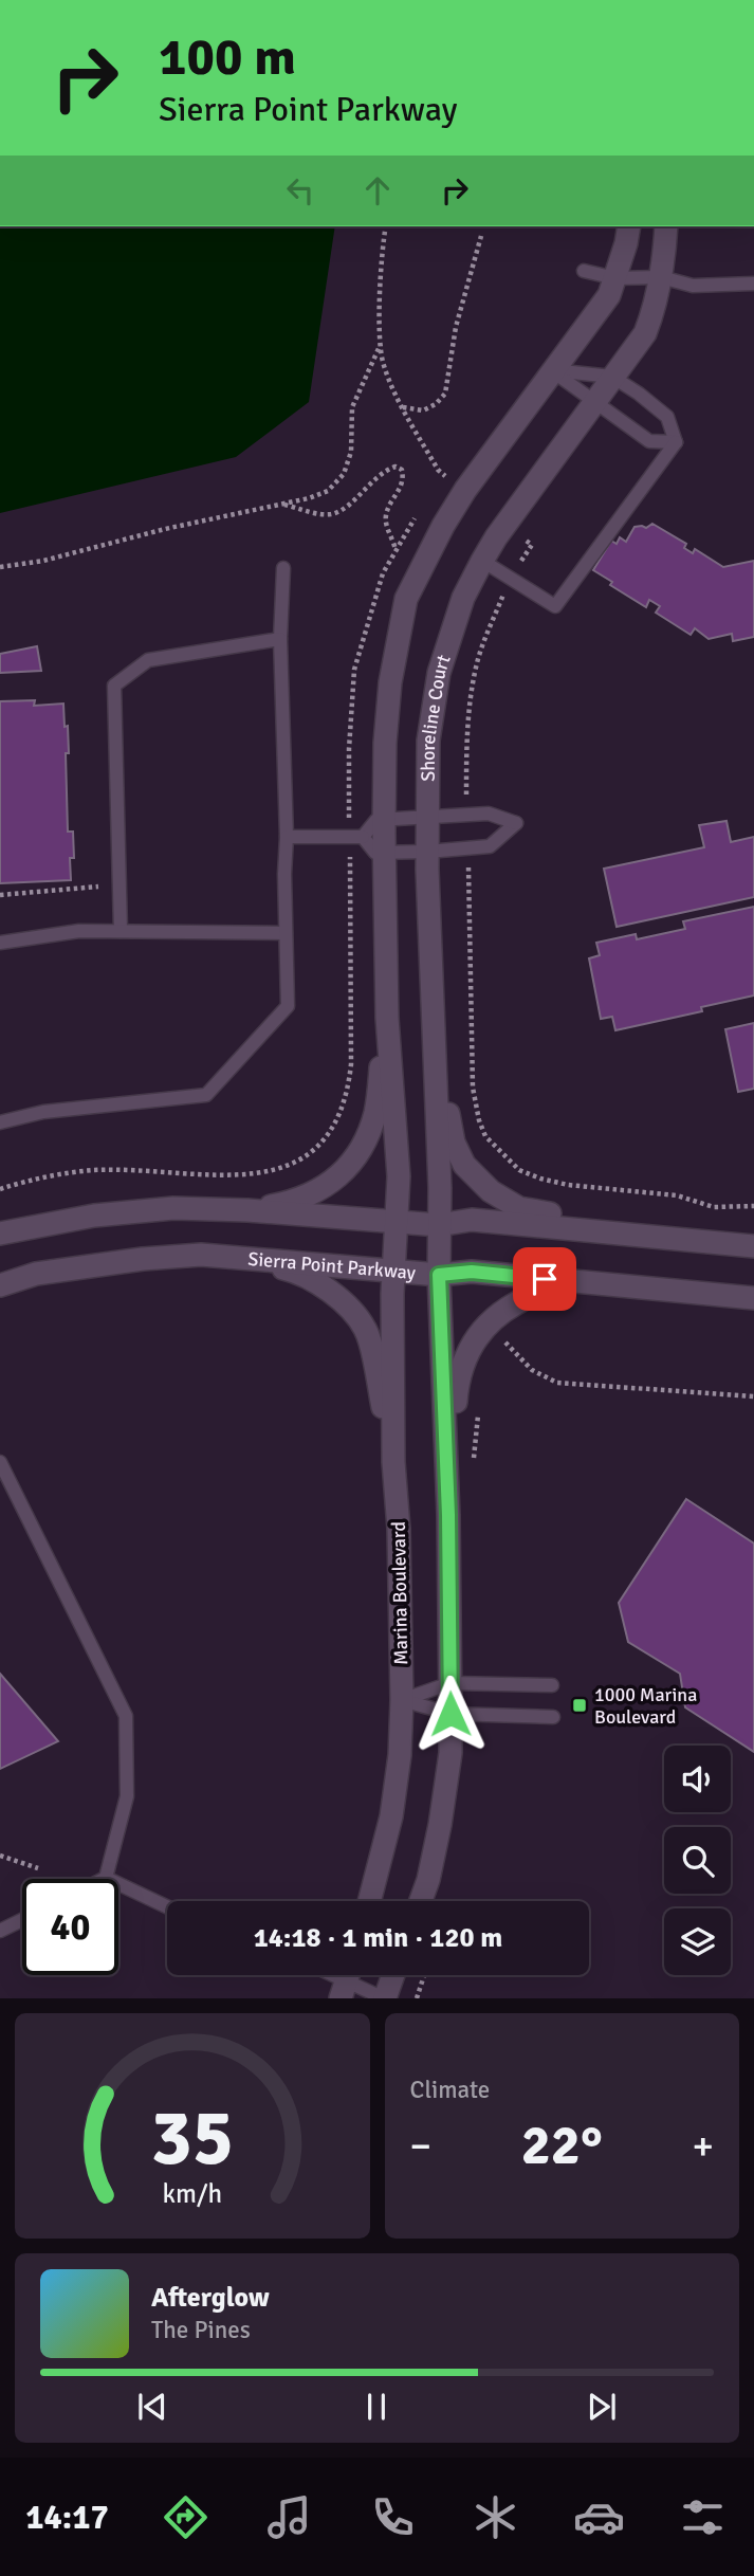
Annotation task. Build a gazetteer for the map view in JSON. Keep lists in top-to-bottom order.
{
  "streets": {
    "street": ["Shoreline Court", "Sierra Point Parkway", "Marina Boulevard"]
  },
  "crossings": [
    ["Shoreline Court", "Sierra Point Parkway"],
    ["Sierra Point Parkway", "Marina Boulevard"]
  ],
  "places": {
    "transit": ["1000 Marina Boulevard"]
  },
  "page": {
    "turn": ["100 m", "Sierra Point Parkway"],
    "limit": "40",
    "trip": "14:18 · 1 min · 120 m",
    "tile": "Climate",
    "heat": ["−", "22°", "+"],
    "song": ["Afterglow", "The Pines"],
    "tabs": "14:17",
    "gauge": ["35", "km/h"]
  }
}
